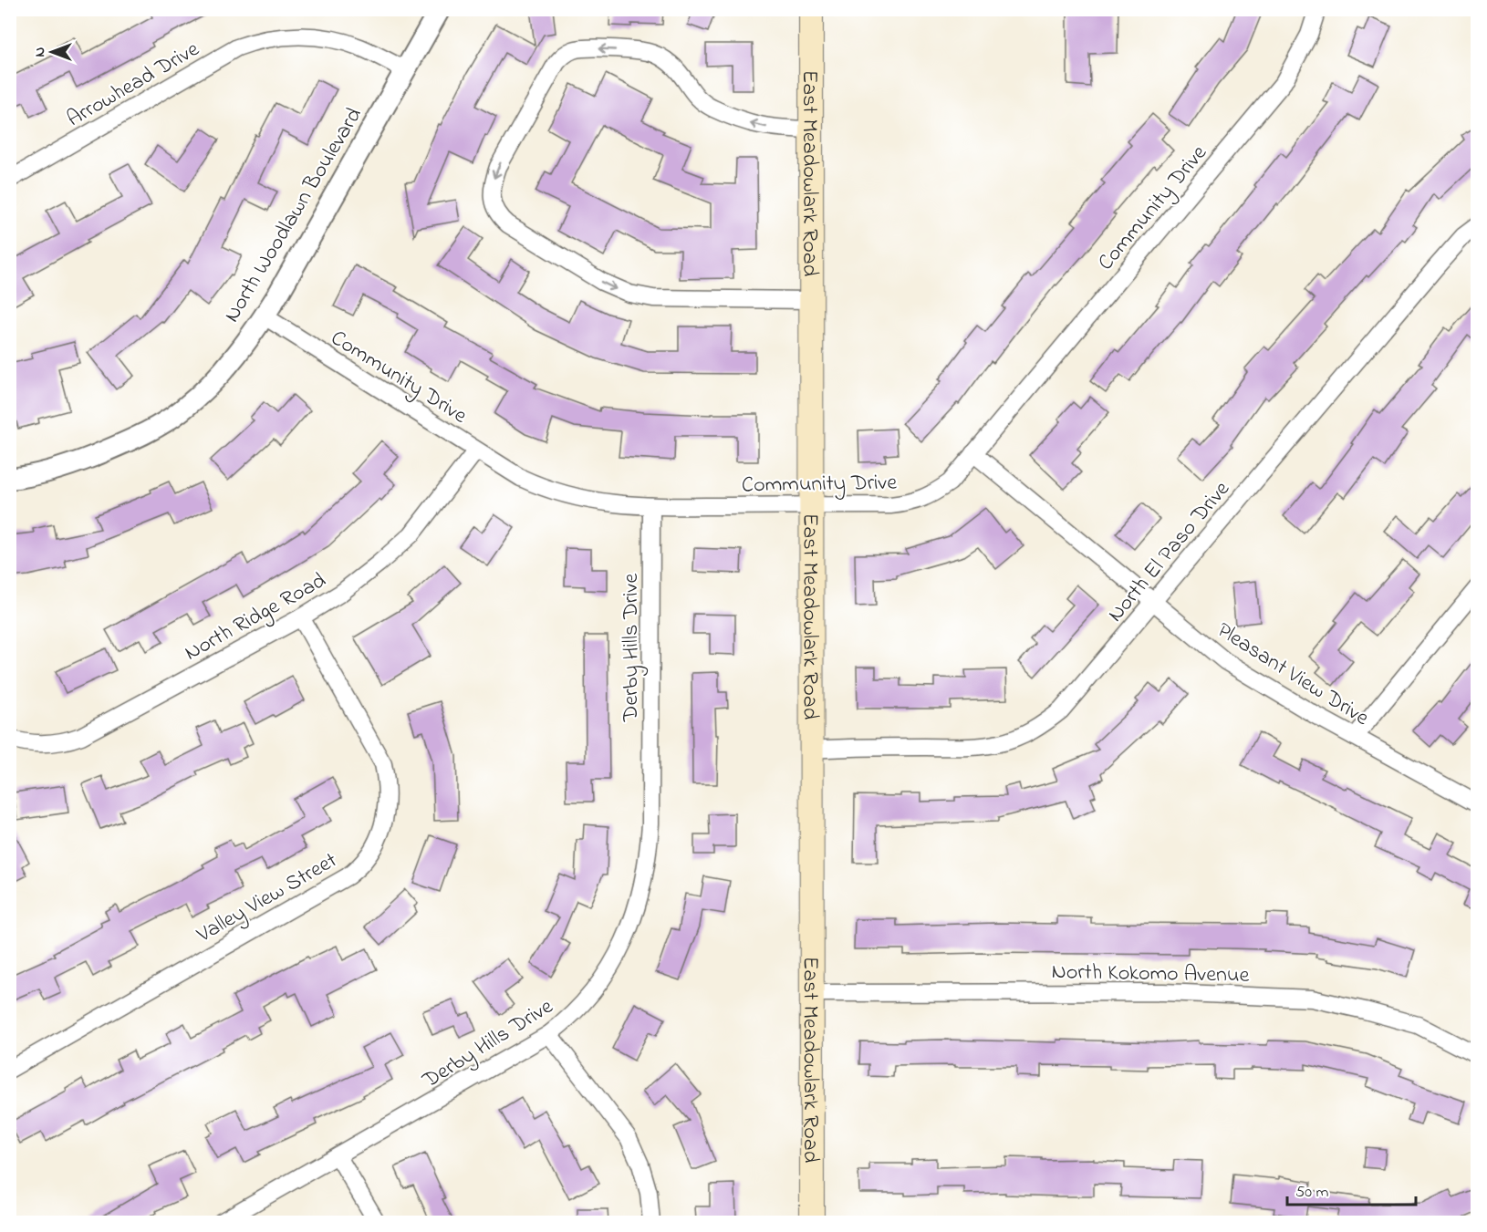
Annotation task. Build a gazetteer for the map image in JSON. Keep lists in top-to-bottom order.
{
  "streets": {
    "main road": ["East Meadowlark Road"],
    "street": [
      "Arrowhead Drive",
      "Community Drive",
      "North Woodlawn Boulevard",
      "North El Paso Drive",
      "North Ridge Road",
      "Derby Hills Drive",
      "Pleasant View Drive",
      "Valley View Street",
      "North Kokomo Avenue"
    ]
  },
  "crossings": [
    ["Arrowhead Drive", "North Woodlawn Boulevard"],
    ["East Meadowlark Road", "Community Drive"],
    ["East Meadowlark Road", "North El Paso Drive"],
    ["East Meadowlark Road", "North Kokomo Avenue"],
    ["Community Drive", "North Woodlawn Boulevard"],
    ["Community Drive", "North Ridge Road"],
    ["Community Drive", "Derby Hills Drive"],
    ["Community Drive", "Pleasant View Drive"],
    ["North El Paso Drive", "Pleasant View Drive"],
    ["North Ridge Road", "Valley View Street"]
  ],
  "scale_bar": "50 m",
  "north": "left"
}
